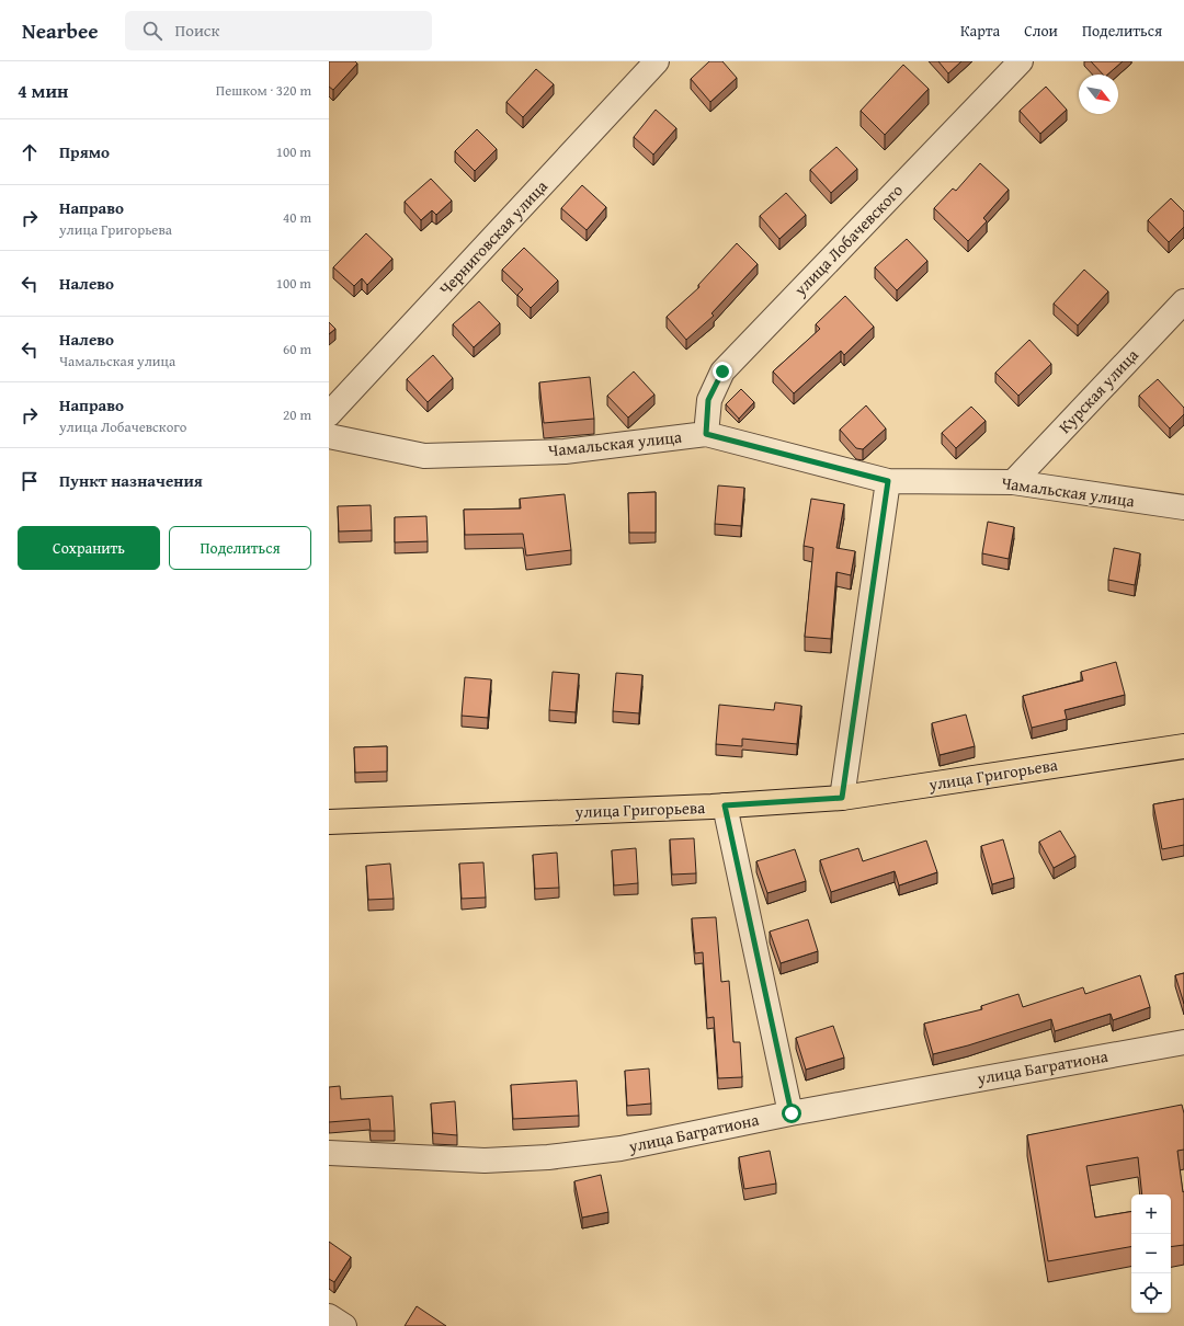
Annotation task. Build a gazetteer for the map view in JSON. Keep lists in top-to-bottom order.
{
  "streets": {
    "main road": ["улица Григорьева"],
    "street": [
      "Черниговская улица",
      "улица Лобачевского",
      "Курская улица",
      "Чамальская улица",
      "улица Багратиона"
    ]
  },
  "crossings": [
    ["улица Лобачевского", "Чамальская улица"],
    ["Курская улица", "Чамальская улица"]
  ],
  "north": "bottom right",
  "page": {
    "header": "Nearbee",
    "search": "Поиск",
    "nav": ["Карта", "Слои", "Поделиться"],
    "heading": ["4 мин", "Пешком · 320 m"],
    "list": [
      ["Прямо", "100 m"],
      ["Направо", "улица Григорьева", "40 m"],
      ["Налево", "100 m"],
      ["Налево", "Чамальская улица", "60 m"],
      ["Направо", "улица Лобачевского", "20 m"],
      "Пункт назначения"
    ],
    "buttons": ["Сохранить", "Поделиться"],
    "map_buttons": ["+", "−"]
  }
}
